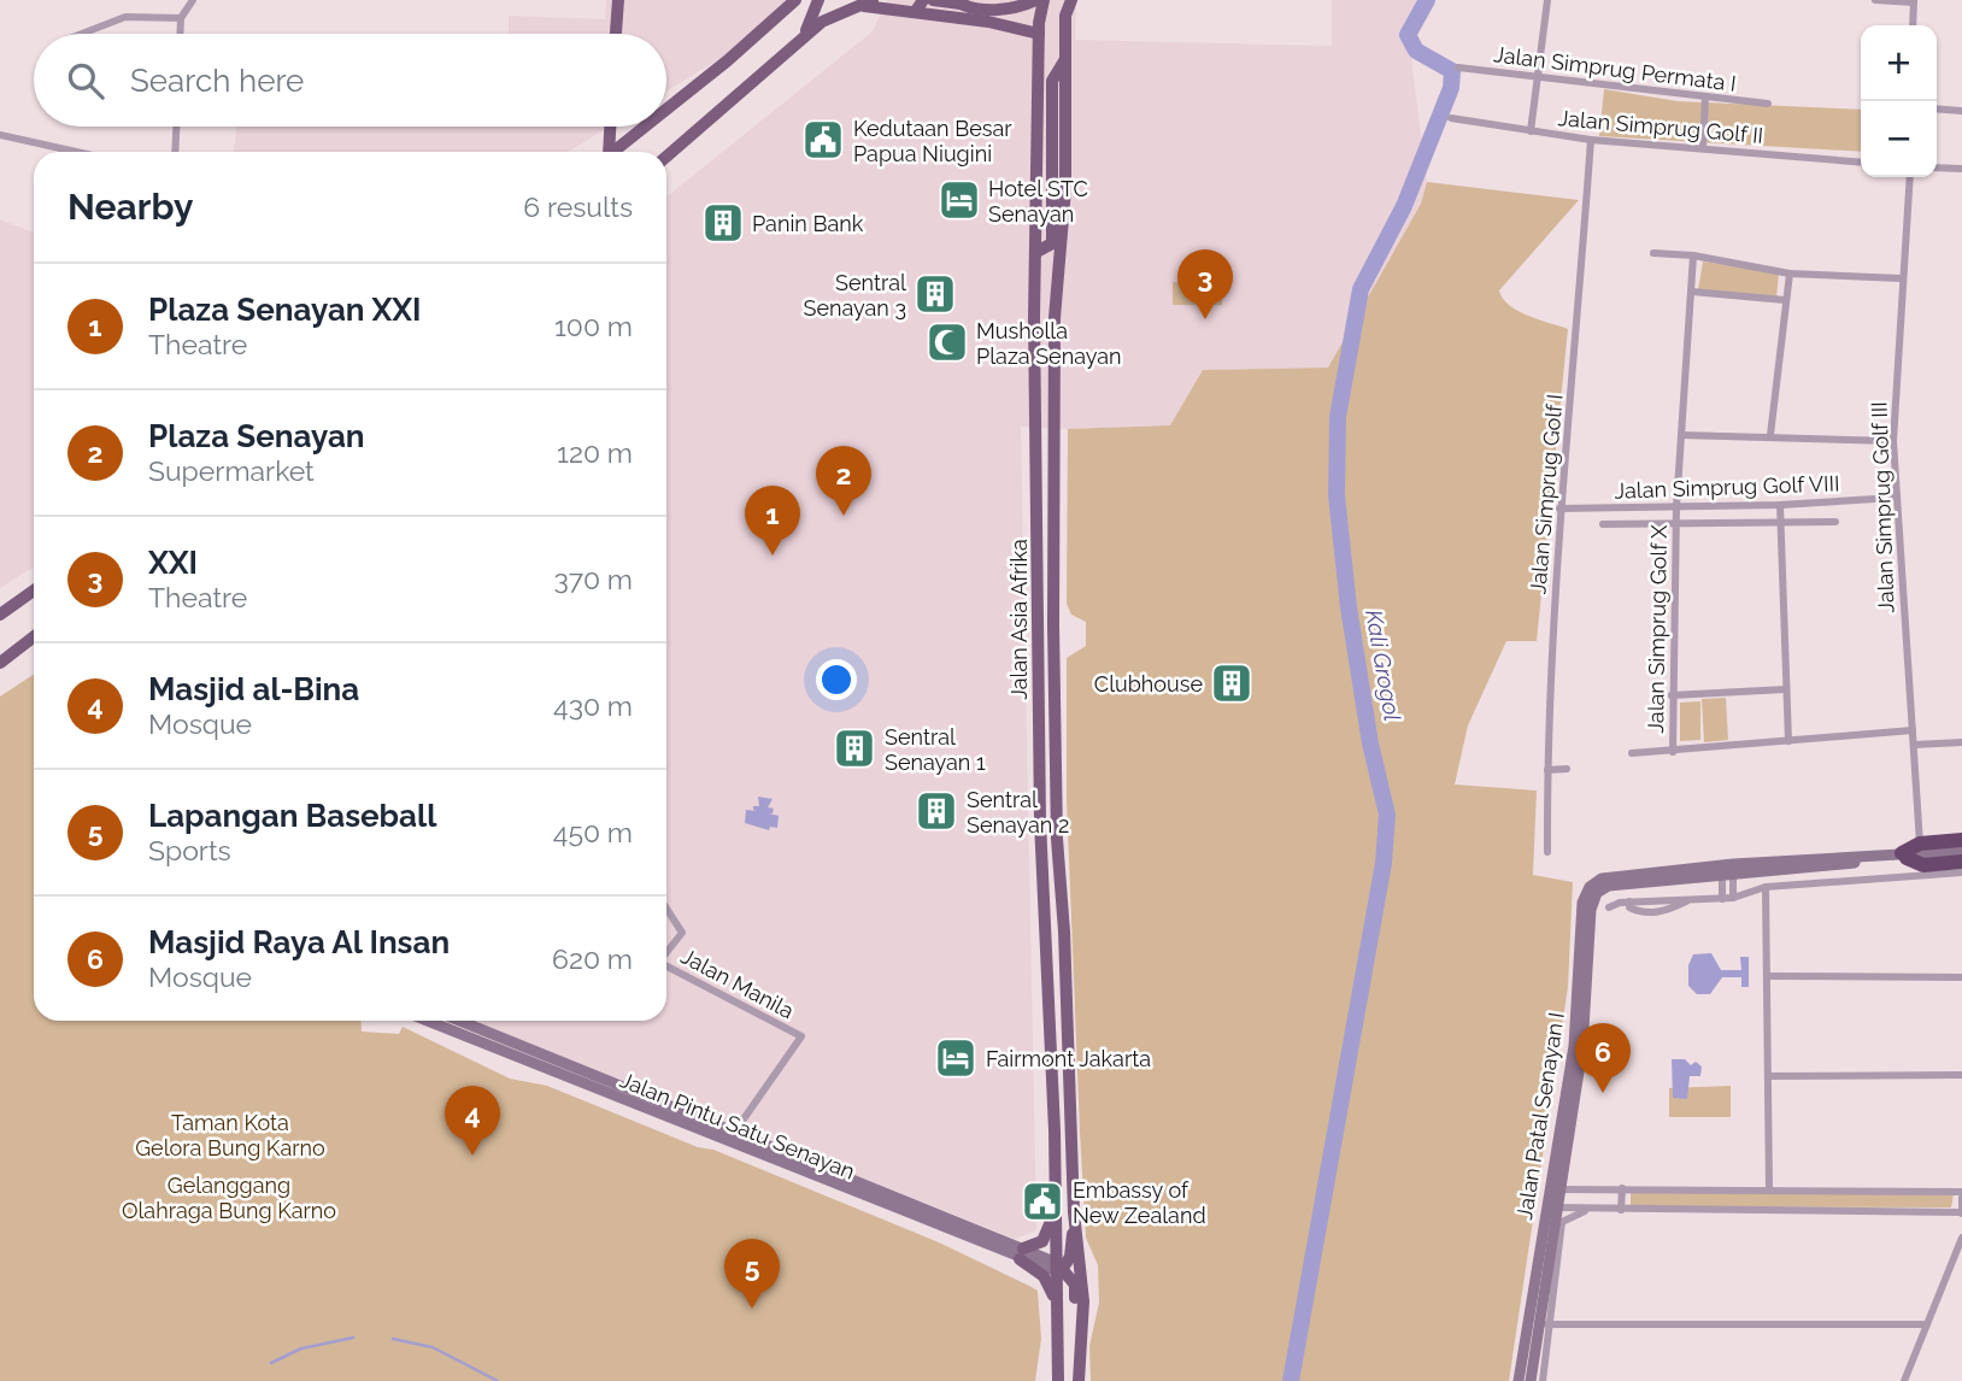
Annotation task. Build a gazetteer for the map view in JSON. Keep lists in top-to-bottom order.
{
  "streets": {
    "main road": ["Jalan Asia Afrika", "Jalan Patal Senayan I", "Jalan Pintu Satu Senayan"],
    "street": [
      "Jalan Simprug Permata I",
      "Jalan Simprug Golf II",
      "Jalan Simprug Golf VIII",
      "Jalan Simprug Golf I",
      "Jalan Simprug Golf III",
      "Jalan Simprug Golf X",
      "Jalan Manila"
    ]
  },
  "crossings": [
    ["Jalan Simprug Golf II", "Jalan Simprug Golf I"],
    ["Jalan Simprug Golf VIII", "Jalan Simprug Golf I"],
    ["Jalan Simprug Golf VIII", "Jalan Simprug Golf III"],
    ["Jalan Simprug Golf VIII", "Jalan Simprug Golf X"],
    ["Jalan Simprug Golf III", "Jalan Patal Senayan I"],
    ["Jalan Asia Afrika", "Jalan Pintu Satu Senayan"],
    ["Jalan Manila", "Jalan Pintu Satu Senayan"]
  ],
  "water": ["Kali Grogol"],
  "parks": ["Taman Kota Gelora Bung Karno", "Gelanggang Olahraga Bung Karno"],
  "places": {
    "public building": ["Kedutaan Besar Papua Niugini", "Embassy of New Zealand"],
    "hotel": ["Hotel STC Senayan", "Fairmont Jakarta"],
    "building": [
      "Panin Bank",
      "Sentral Senayan 3",
      "Clubhouse",
      "Sentral Senayan 1",
      "Sentral Senayan 2"
    ],
    "mosque": ["Musholla Plaza Senayan"]
  },
  "page": {
    "map_buttons": ["+", "−"],
    "search": "Search here",
    "heading": ["Nearby", "6 results"],
    "pins": [
      "3",
      "2",
      "1",
      "6",
      "4",
      "5"
    ],
    "list": [
      {
        "mark": "1",
        "name": "Plaza Senayan XXI",
        "note": "Theatre",
        "value": "100 m"
      },
      {
        "mark": "2",
        "name": "Plaza Senayan",
        "note": "Supermarket",
        "value": "120 m"
      },
      {
        "mark": "3",
        "name": "XXI",
        "note": "Theatre",
        "value": "370 m"
      },
      {
        "mark": "4",
        "name": "Masjid al-Bina",
        "note": "Mosque",
        "value": "430 m"
      },
      {
        "mark": "5",
        "name": "Lapangan Baseball",
        "note": "Sports",
        "value": "450 m"
      },
      {
        "mark": "6",
        "name": "Masjid Raya Al Insan",
        "note": "Mosque",
        "value": "620 m"
      }
    ]
  }
}
